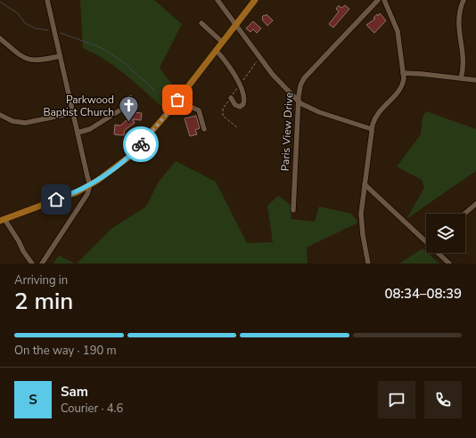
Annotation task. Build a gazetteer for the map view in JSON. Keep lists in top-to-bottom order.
{
  "streets": {
    "street": ["Paris View Drive"]
  },
  "places": {
    "church": ["Parkwood Baptist Church"]
  },
  "page": {
    "heading": ["2 min", "Arriving in", "08:34–08:39"],
    "panel": ["Sam", "Courier · 4.6"],
    "bar": "On the way · 190 m",
    "round": "S"
  }
}
